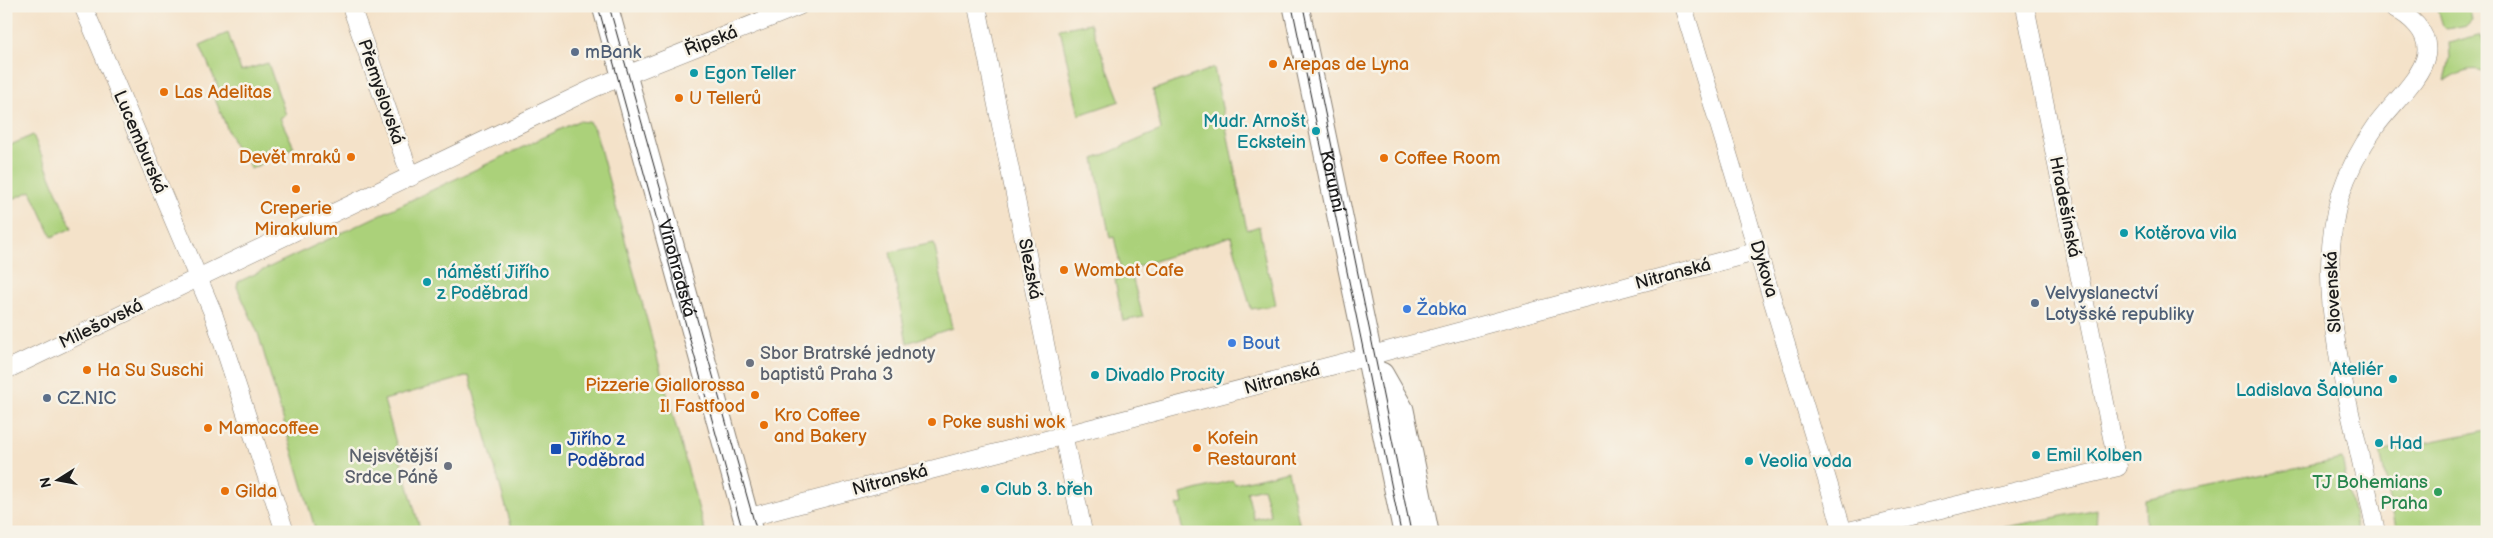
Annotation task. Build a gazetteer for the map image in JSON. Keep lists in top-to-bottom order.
{
  "streets": {
    "street": [
      "Řipská",
      "Přemyslovská",
      "Lucemburská",
      "Korunní",
      "Hradešínská",
      "Vinohradská",
      "Slezská",
      "Dykova",
      "Nitranská",
      "Slovenská",
      "Milešovská"
    ]
  },
  "crossings": [
    ["Řipská", "Vinohradská"],
    ["Lucemburská", "Milešovská"],
    ["Korunní", "Nitranská"],
    ["Hradešínská", "Dykova"],
    ["Vinohradská", "Nitranská"],
    ["Slezská", "Nitranská"],
    ["Dykova", "Nitranská"]
  ],
  "places": {
    "other": [
      "mBank",
      "Arepas de Lyna",
      "Egon Teller",
      "Las Adelitas",
      "U Tellerů",
      "Mudr. Arnošt Eckstein",
      "Devět mraků",
      "Coffee Room",
      "Creperie Mirakulum",
      "Kotěrova vila",
      "Wombat Cafe",
      "náměstí Jiřího z Poděbrad",
      "Velvyslanectví Lotyšské republiky",
      "Žabka",
      "Bout",
      "Sbor Bratrské jednoty baptistů Praha 3",
      "Ha Su Suschi",
      "Divadlo Procity",
      "Ateliér Ladislava Šalouna",
      "Pizzerie Giallorossa Il Fastfood",
      "CZ.NIC",
      "Poke sushi wok",
      "Kro Coffee and Bakery",
      "Mamacoffee",
      "Had",
      "Kofein Restaurant",
      "Emil Kolben",
      "Veolia voda",
      "Nejsvětější Srdce Páně",
      "Club 3. břeh",
      "Gilda",
      "TJ Bohemians Praha"
    ],
    "transit": ["Jiřího z Poděbrad"]
  },
  "north": "left"
}
